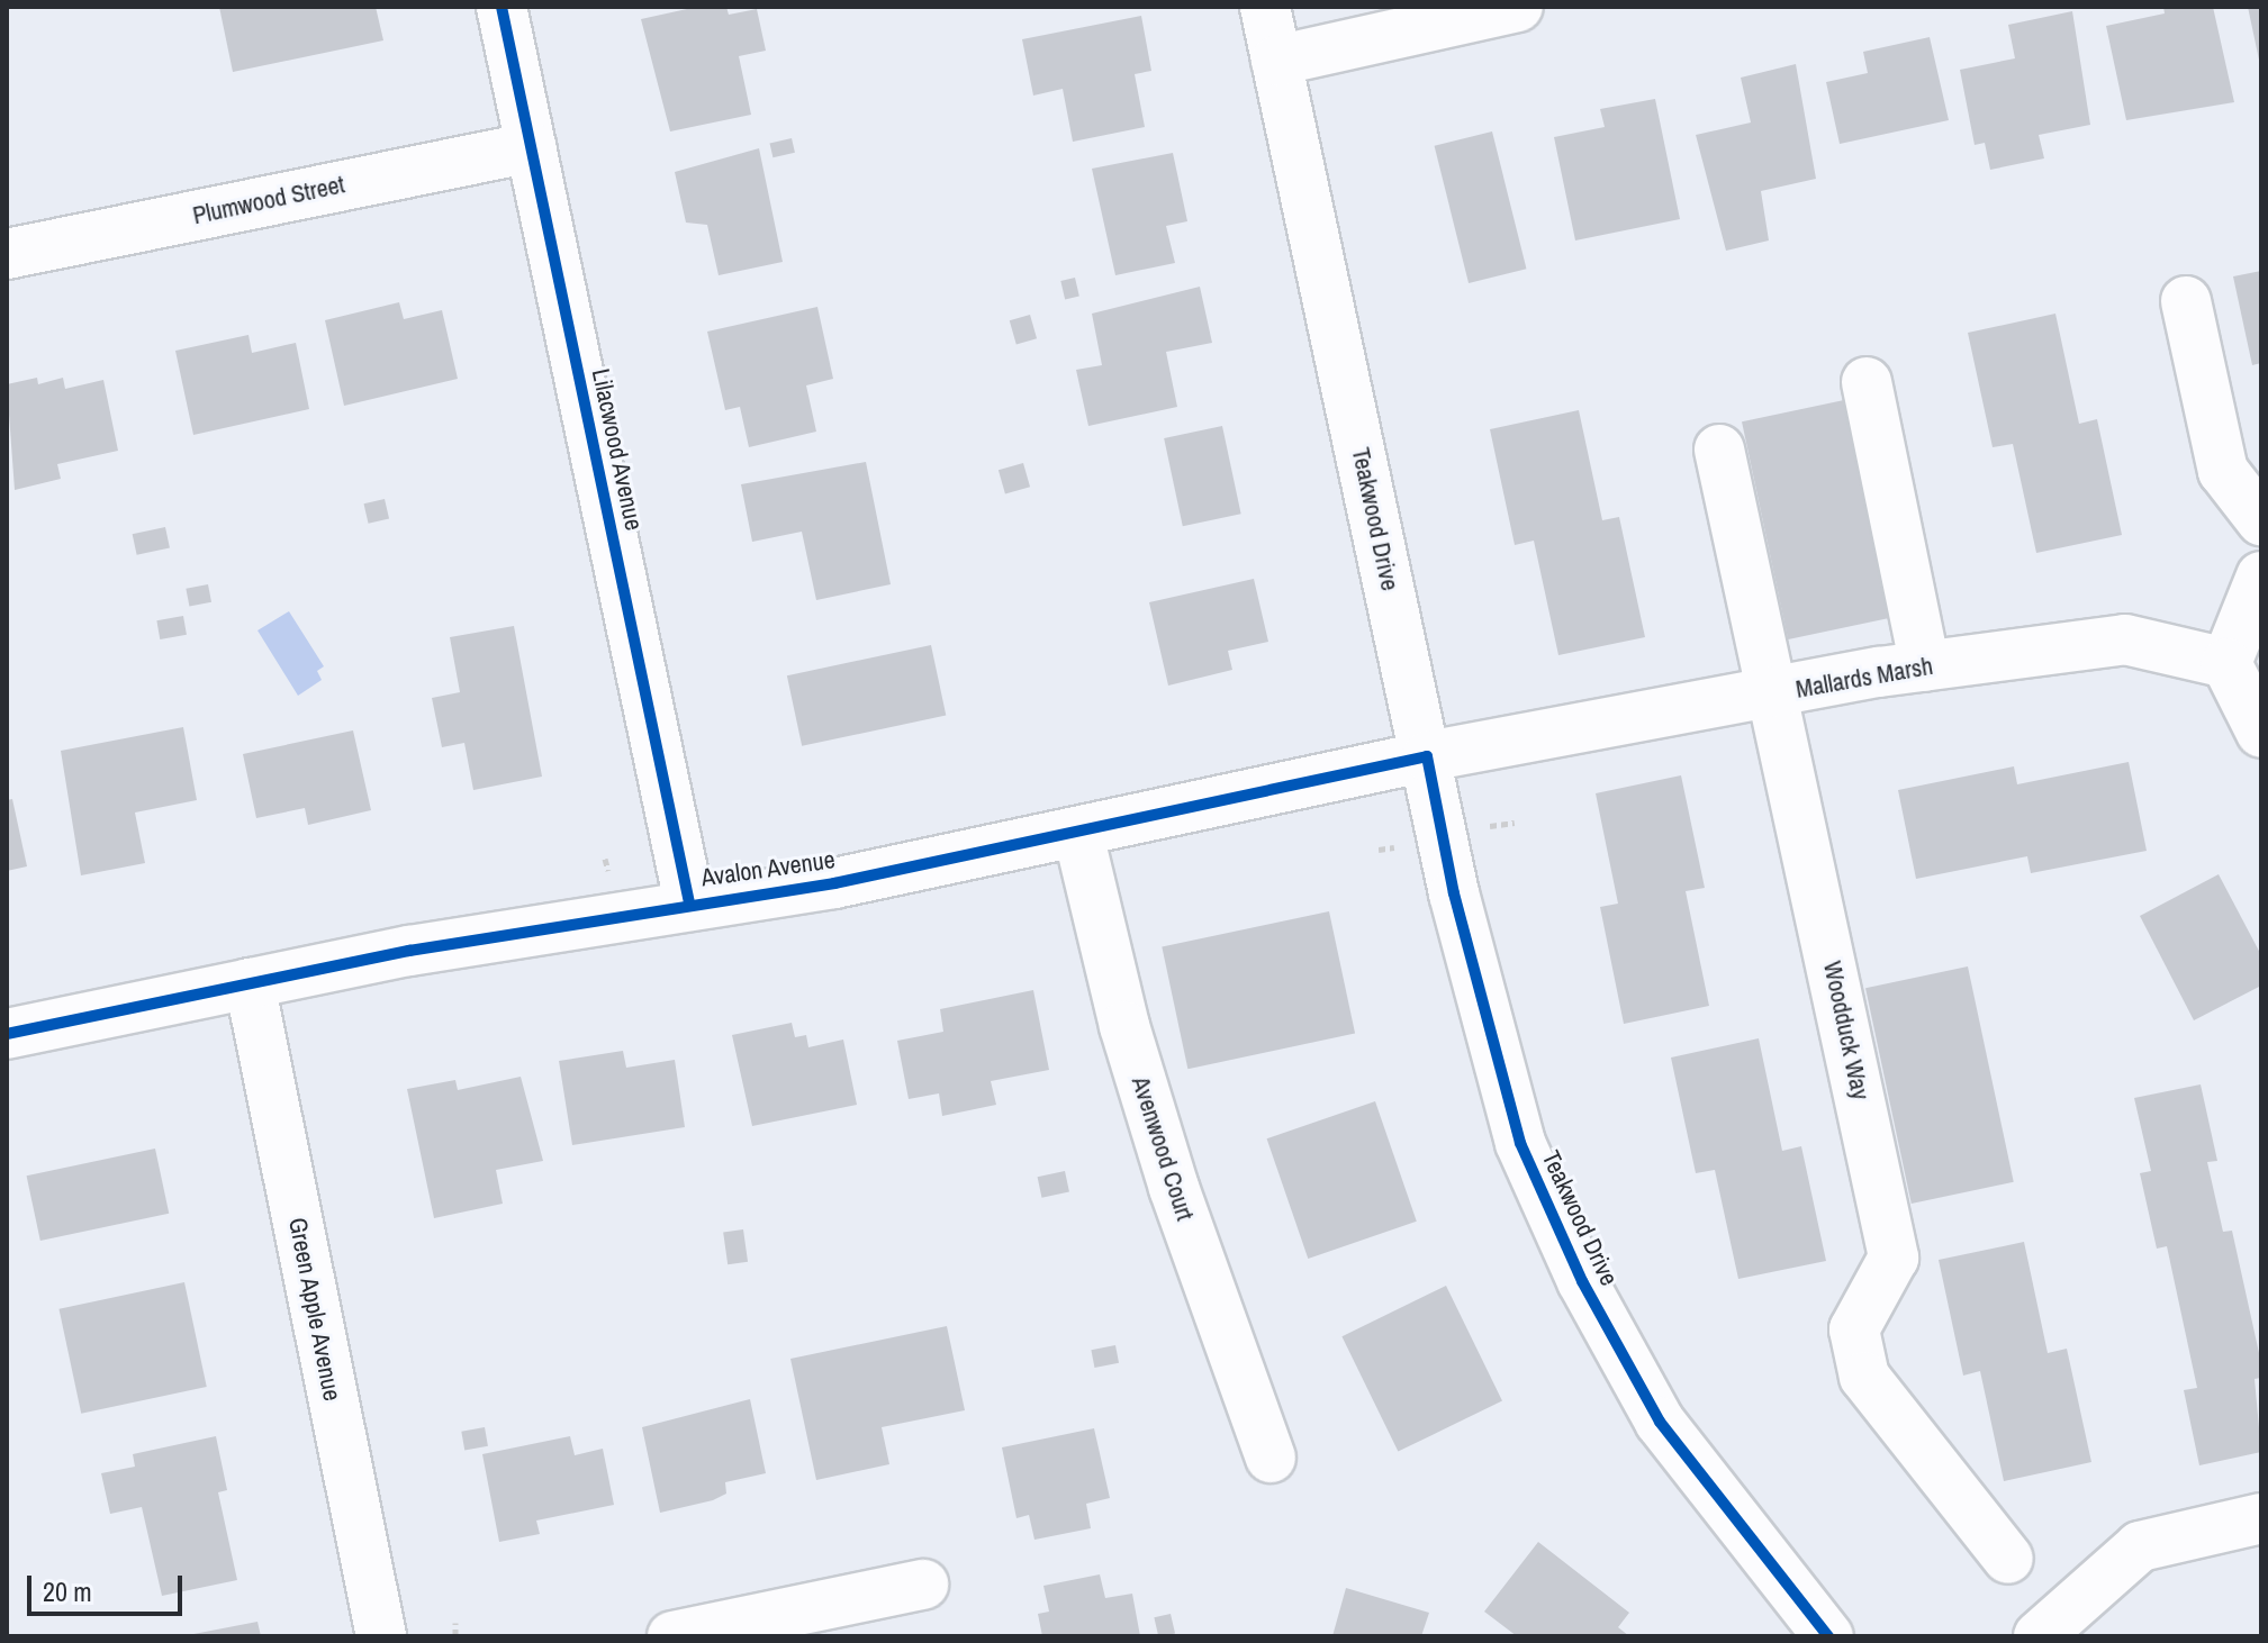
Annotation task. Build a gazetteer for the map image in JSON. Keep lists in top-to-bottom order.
{
  "streets": {
    "street": [
      "Plumwood Street",
      "Lilacwood Avenue",
      "Teakwood Drive",
      "Mallards Marsh",
      "Avalon Avenue",
      "Woodduck Way",
      "Avenwood Court",
      "Green Apple Avenue"
    ]
  },
  "crossings": [
    ["Plumwood Street", "Lilacwood Avenue"],
    ["Lilacwood Avenue", "Avalon Avenue"],
    ["Teakwood Drive", "Mallards Marsh"],
    ["Teakwood Drive", "Avalon Avenue"],
    ["Mallards Marsh", "Avalon Avenue"],
    ["Mallards Marsh", "Woodduck Way"],
    ["Avalon Avenue", "Avenwood Court"],
    ["Avalon Avenue", "Green Apple Avenue"]
  ],
  "scale_bar": "20 m"
}
